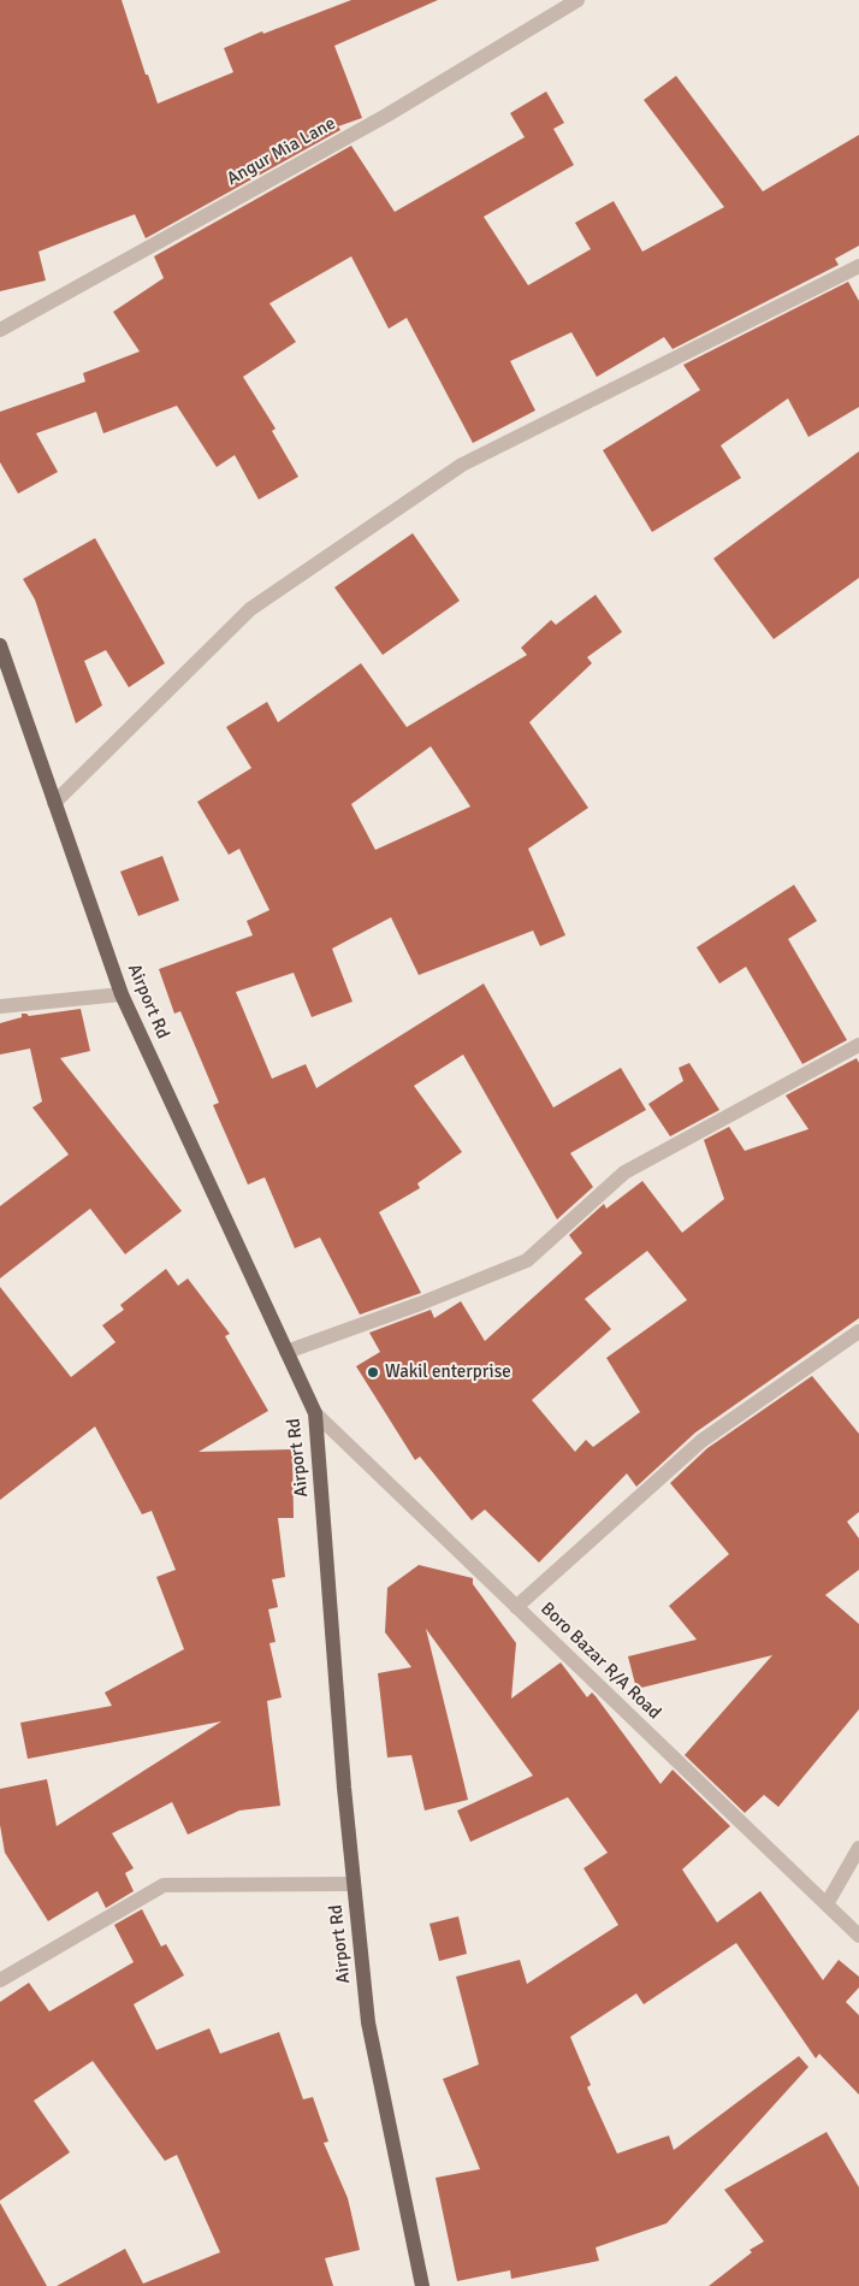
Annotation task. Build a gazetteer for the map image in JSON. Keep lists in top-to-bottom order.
{
  "streets": {
    "main road": ["Airport Rd"],
    "street": ["Angur Mia Lane", "Boro Bazar R/A Road"]
  },
  "crossings": [
    ["Airport Rd", "Boro Bazar R/A Road"]
  ],
  "places": ["Wakil enterprise"]
}
